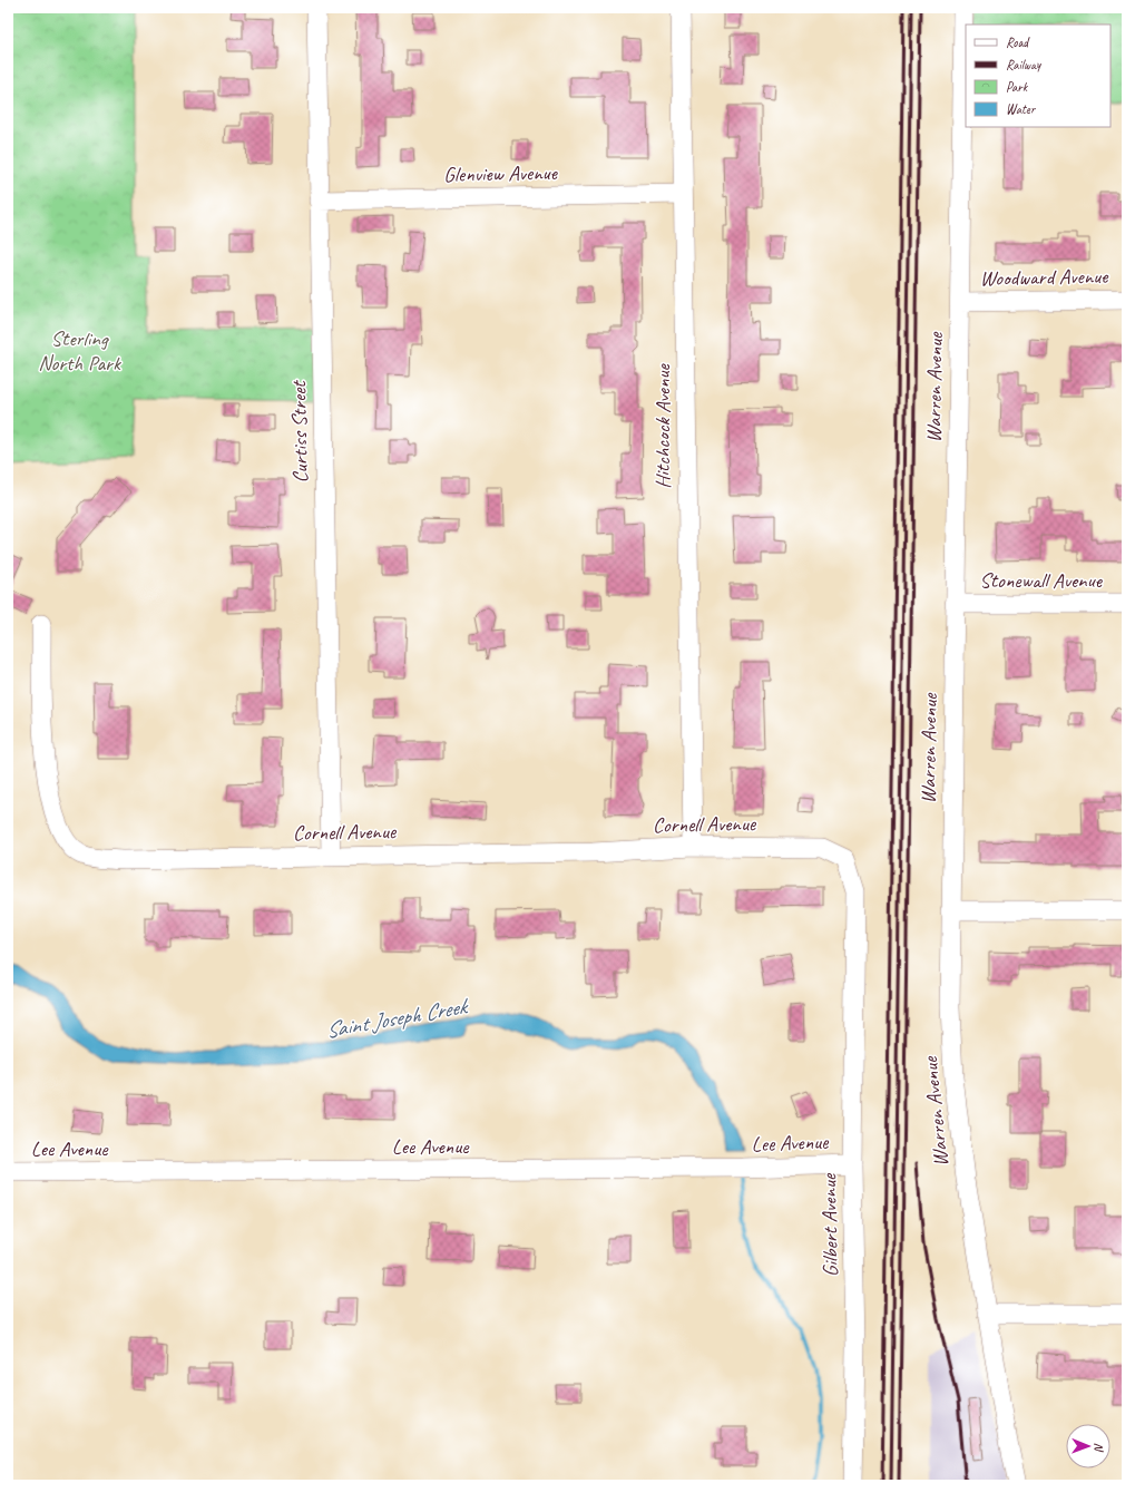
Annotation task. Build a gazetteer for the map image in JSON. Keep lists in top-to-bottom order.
{
  "streets": {
    "street": [
      "Glenview Avenue",
      "Woodward Avenue",
      "Warren Avenue",
      "Hitchcock Avenue",
      "Curtiss Street",
      "Stonewall Avenue",
      "Cornell Avenue",
      "Lee Avenue",
      "Gilbert Avenue"
    ]
  },
  "crossings": [
    ["Glenview Avenue", "Hitchcock Avenue"],
    ["Glenview Avenue", "Curtiss Street"],
    ["Woodward Avenue", "Warren Avenue"],
    ["Warren Avenue", "Stonewall Avenue"],
    ["Hitchcock Avenue", "Cornell Avenue"],
    ["Curtiss Street", "Cornell Avenue"],
    ["Cornell Avenue", "Gilbert Avenue"],
    ["Lee Avenue", "Gilbert Avenue"]
  ],
  "water": ["Saint Joseph Creek"],
  "parks": ["Sterling North Park"],
  "legend": [
    "Road",
    "Railway",
    "Park",
    "Water"
  ],
  "north": "right"
}
